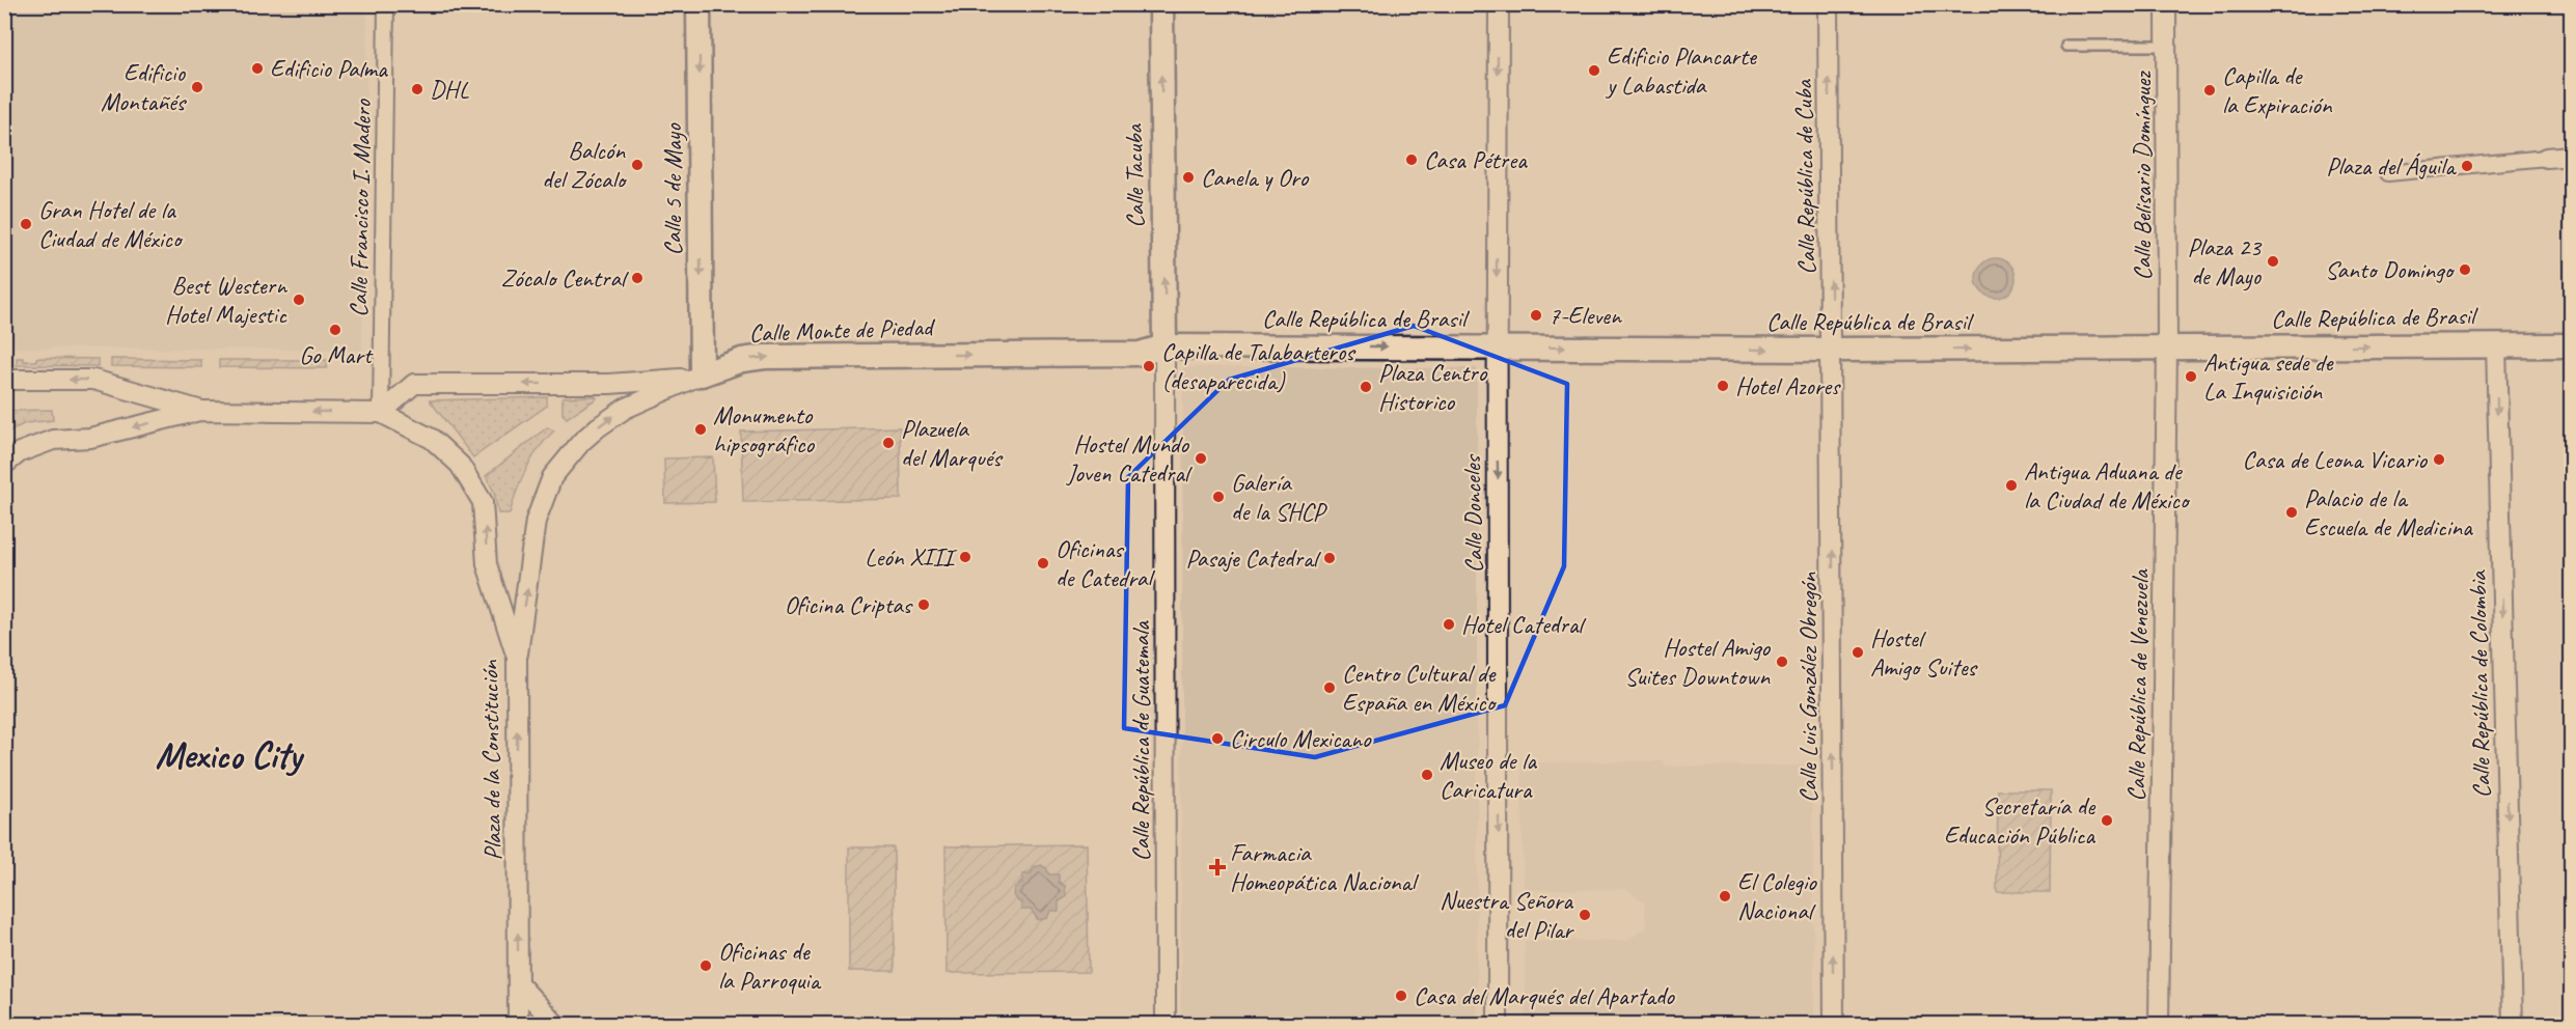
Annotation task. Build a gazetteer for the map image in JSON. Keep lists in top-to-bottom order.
{
  "streets": {
    "street": [
      "Calle Tacuba",
      "Calle Belisario Domínguez",
      "Calle República de Cuba",
      "Calle 5 de Mayo",
      "Calle Francisco I. Madero",
      "Calle República de Brasil",
      "Calle Monte de Piedad",
      "Calle Donceles",
      "Calle República de Colombia",
      "Calle República de Venezuela",
      "Calle Luis González Obregón",
      "Calle República de Guatemala",
      "Plaza de la Constitución"
    ]
  },
  "crossings": [
    ["Calle Tacuba", "Calle República de Brasil"],
    ["Calle Tacuba", "Calle Monte de Piedad"],
    ["Calle Tacuba", "Calle República de Guatemala"],
    ["Calle Belisario Domínguez", "Calle República de Brasil"],
    ["Calle Belisario Domínguez", "Calle República de Venezuela"],
    ["Calle República de Cuba", "Calle República de Brasil"],
    ["Calle República de Cuba", "Calle Luis González Obregón"],
    ["Calle 5 de Mayo", "Calle Monte de Piedad"],
    ["Calle Francisco I. Madero", "Calle Monte de Piedad"],
    ["Calle Francisco I. Madero", "Plaza de la Constitución"],
    ["Calle República de Brasil", "Calle Monte de Piedad"],
    ["Calle República de Brasil", "Calle Donceles"],
    ["Calle República de Brasil", "Calle República de Colombia"],
    ["Calle República de Brasil", "Calle República de Venezuela"],
    ["Calle República de Brasil", "Calle Luis González Obregón"],
    ["Calle República de Brasil", "Calle República de Guatemala"],
    ["Calle Monte de Piedad", "Calle República de Guatemala"],
    ["Calle Monte de Piedad", "Plaza de la Constitución"]
  ],
  "one_way": [
    "Calle Tacuba",
    "Calle República de Cuba",
    "Calle 5 de Mayo",
    "Calle República de Brasil",
    "Calle Donceles",
    "Calle República de Colombia",
    "Calle Luis González Obregón"
  ],
  "districts": ["Mexico City"],
  "places": {
    "other": [
      "Edificio Palma",
      "Edificio Plancarte y Labastida",
      "Edificio Montañés",
      "DHL",
      "Capilla de la Expiración",
      "Casa Pétrea",
      "Balcón del Zócalo",
      "Plaza del Águila",
      "Canela y Oro",
      "Gran Hotel de la Ciudad de México",
      "Plaza 23 de Mayo",
      "Santo Domingo",
      "Zócalo Central",
      "Best Western Hotel Majestic",
      "7-Eleven",
      "Go Mart",
      "Capilla de Talabarteros (desaparecida)",
      "Antigua sede de La Inquisición",
      "Hotel Azores",
      "Plaza Centro Historico",
      "Monumento hipsográfico",
      "Plazuela del Marqués",
      "Hostel Mundo Joven Catedral",
      "Casa de Leona Vicario",
      "Antigua Aduana de la Ciudad de México",
      "Galería de la SHCP",
      "Palacio de la Escuela de Medicina",
      "León XIII",
      "Pasaje Catedral",
      "Oficinas de Catedral",
      "Oficina Criptas",
      "Hotel Catedral",
      "Hostel Amigo Suites",
      "Hostel Amigo Suites Downtown",
      "Centro Cultural de España en México",
      "Circulo Mexicano",
      "Museo de la Caricatura",
      "Secretaría de Educación Pública",
      "El Colegio Nacional",
      "Nuestra Señora del Pilar",
      "Oficinas de la Parroquia",
      "Casa del Marqués del Apartado"
    ],
    "health": ["Farmacia Homeopática Nacional"]
  }
}
